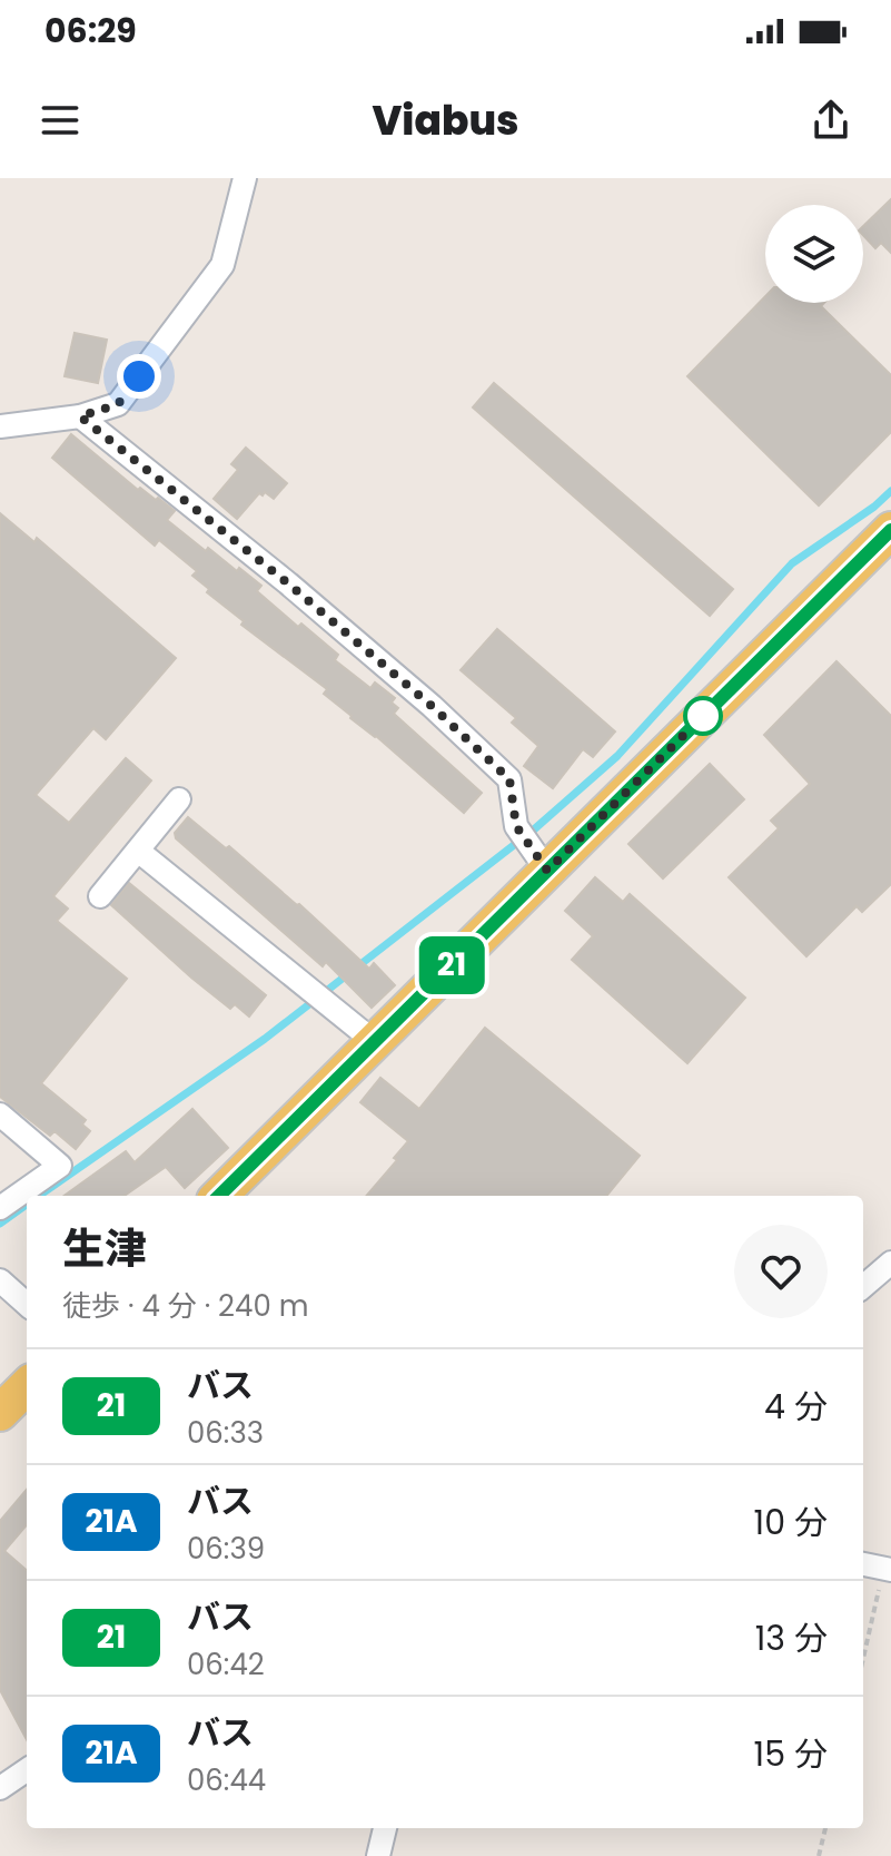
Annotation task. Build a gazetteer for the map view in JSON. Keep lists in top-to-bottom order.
{
  "lines": ["bus line 21"],
  "page": {
    "status": "06:29",
    "header": "Viabus",
    "on_map": "21",
    "heading": ["生津", "徒歩 · 4 分 · 240 m"],
    "list": [
      {
        "mark": "21",
        "name": "バス",
        "note": "06:33",
        "value": "4 分"
      },
      {
        "mark": "21A",
        "name": "バス",
        "note": "06:39",
        "value": "10 分"
      },
      {
        "mark": "21",
        "name": "バス",
        "note": "06:42",
        "value": "13 分"
      },
      {
        "mark": "21A",
        "name": "バス",
        "note": "06:44",
        "value": "15 分"
      }
    ]
  }
}
